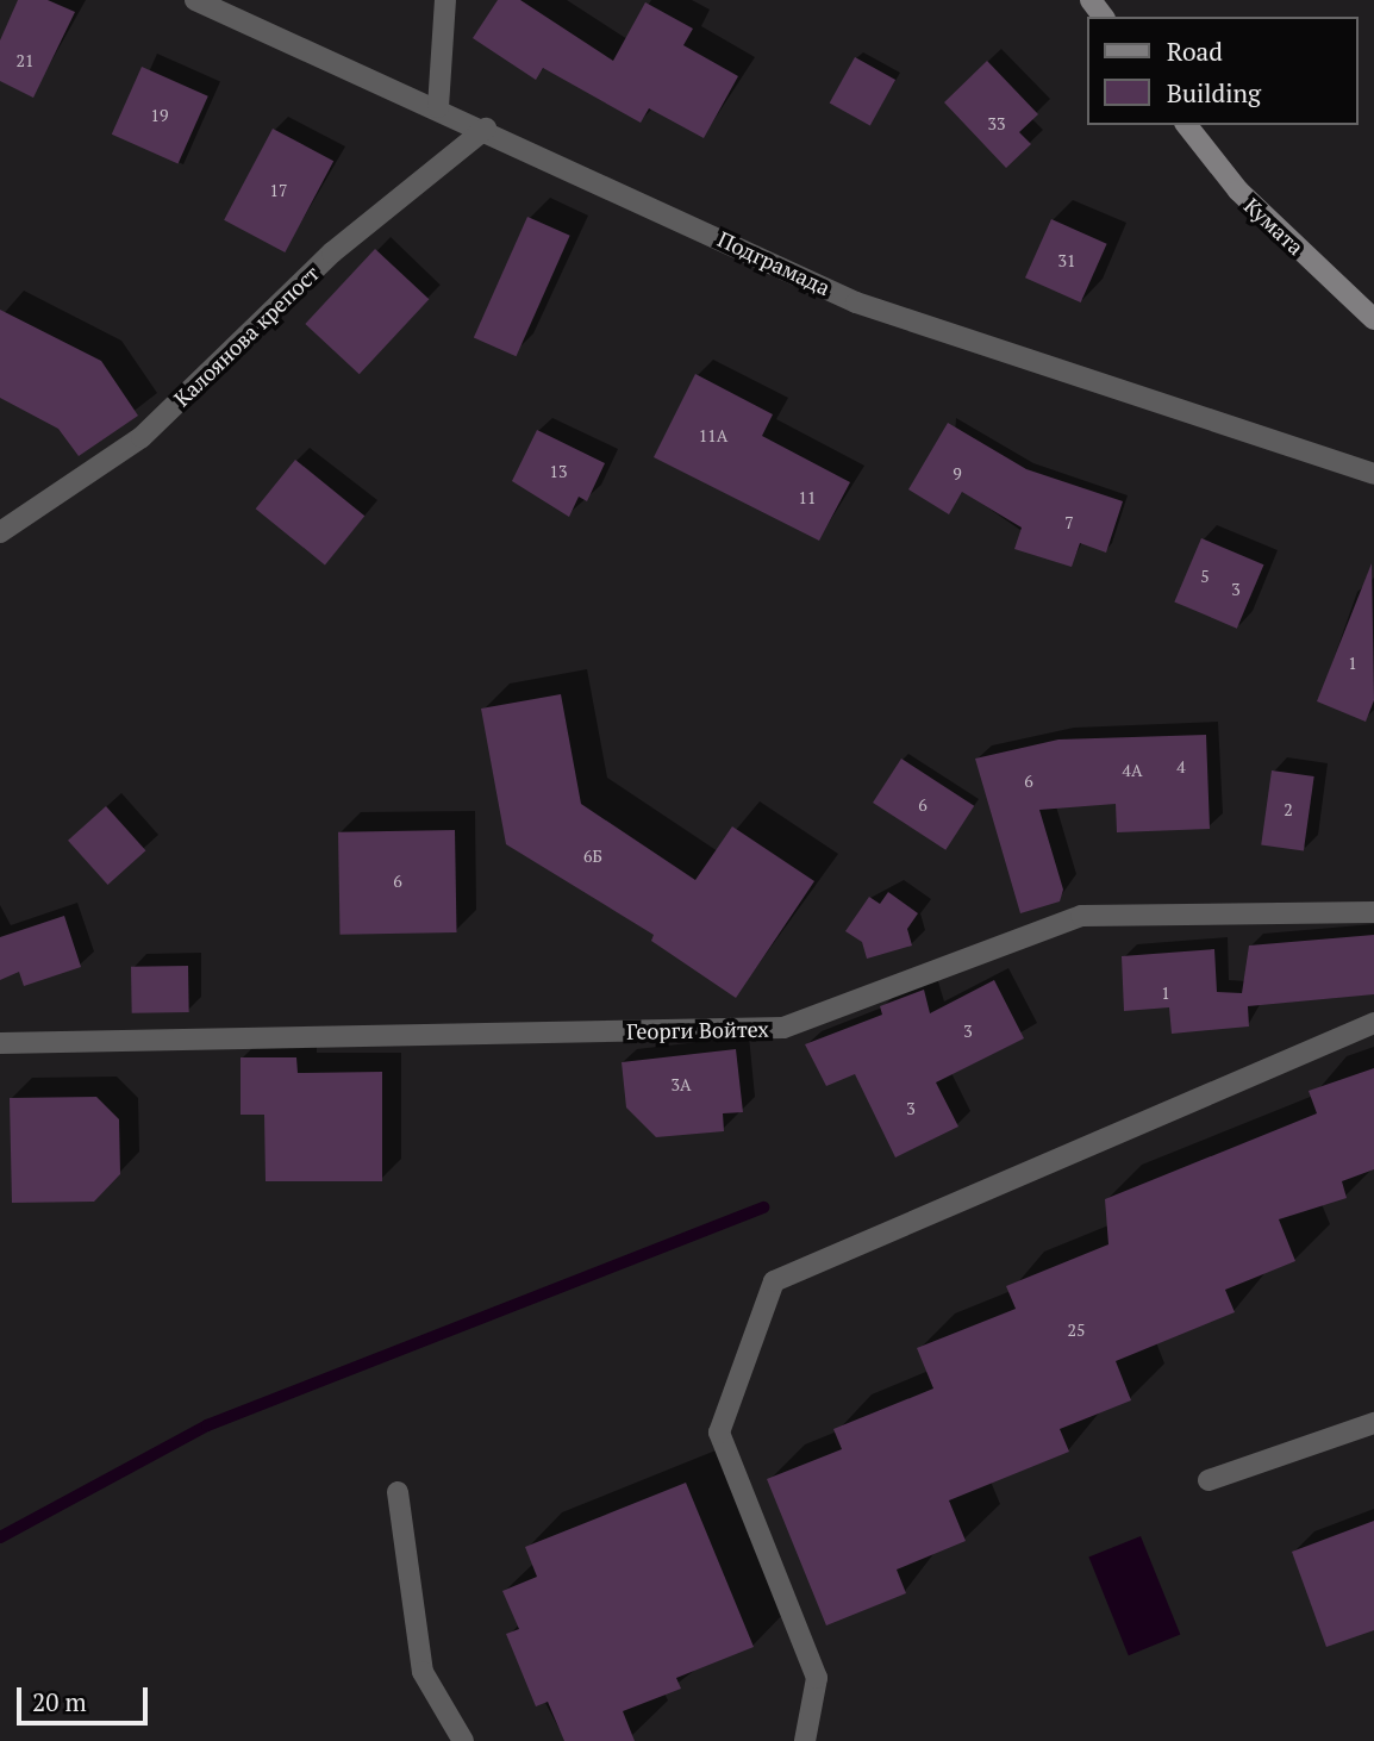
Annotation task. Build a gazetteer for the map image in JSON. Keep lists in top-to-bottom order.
{
  "streets": {
    "main road": ["Кумата"],
    "street": ["Подграмада", "Калоянова крепост", "Георги Войтех"]
  },
  "crossings": [
    ["Подграмада", "Калоянова крепост"]
  ],
  "house_numbers": [
    "21",
    "19",
    "33",
    "17",
    "31",
    "11A",
    "13",
    "9",
    "11",
    "7",
    "5",
    "3",
    "1",
    "4",
    "4А",
    "6",
    "6",
    "2",
    "6Б",
    "6",
    "1",
    "3",
    "3А",
    "3",
    "25"
  ],
  "legend": ["Road", "Building"],
  "scale_bar": "20 m"
}
